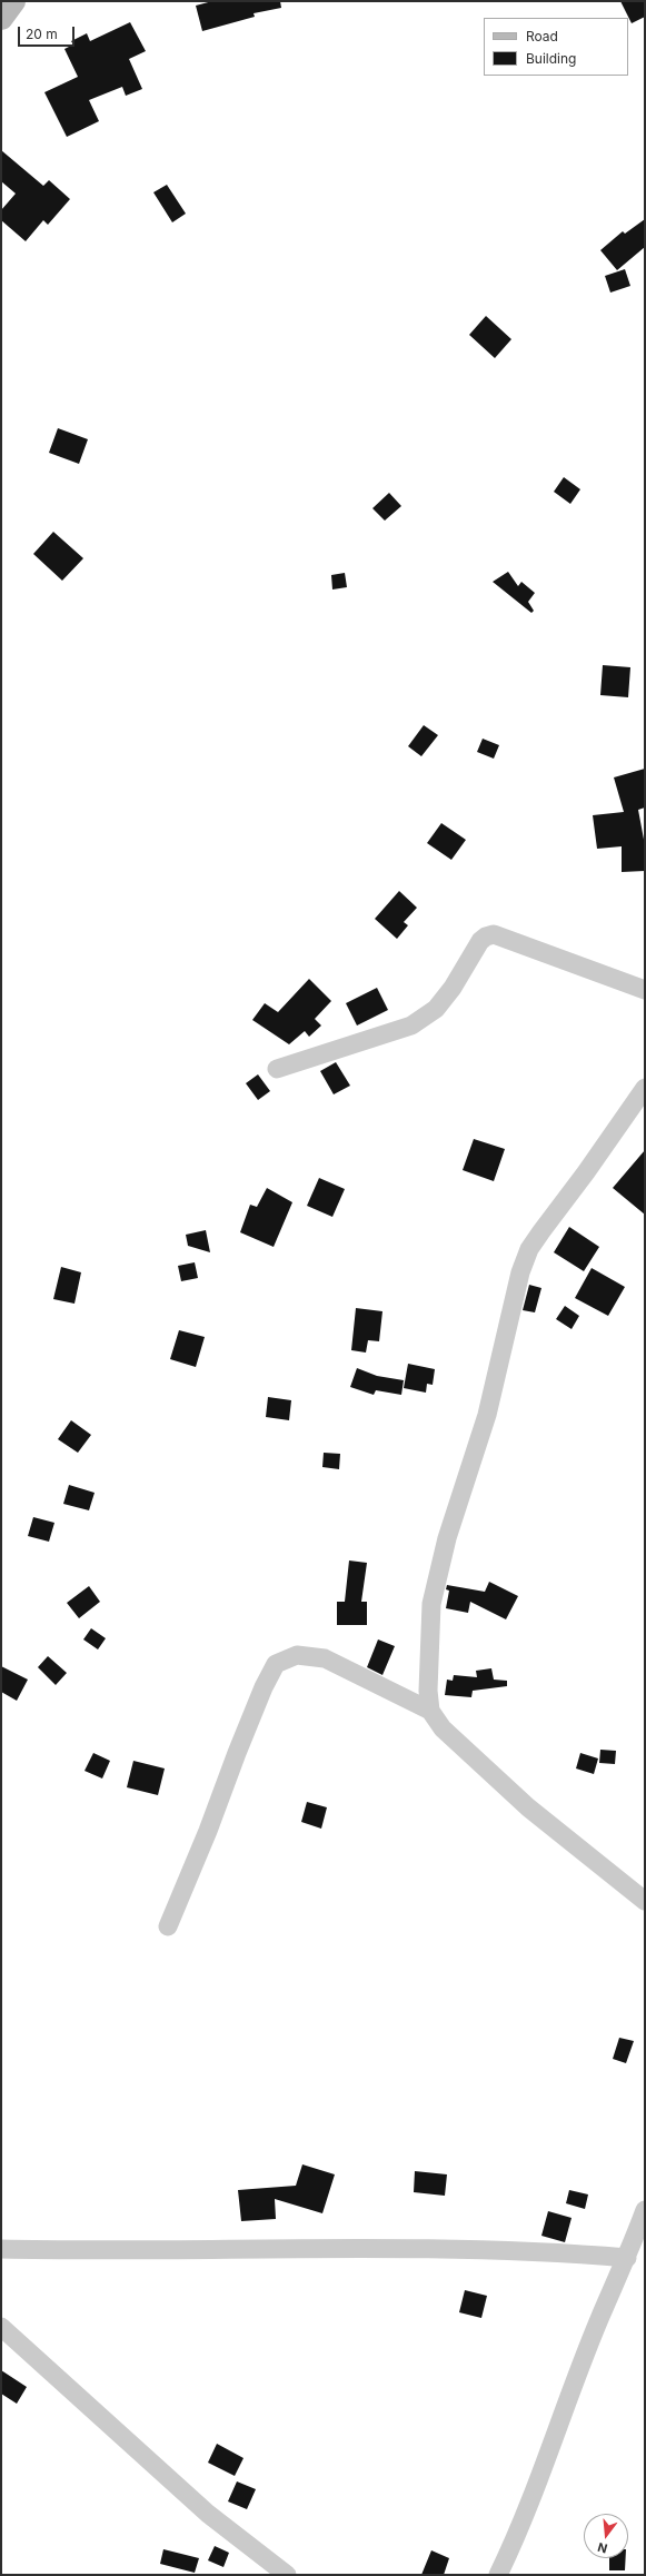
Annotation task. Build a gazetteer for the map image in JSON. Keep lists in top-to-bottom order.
{
  "legend": ["Road", "Building"],
  "scale_bar": "20 m",
  "north": "bottom"
}
